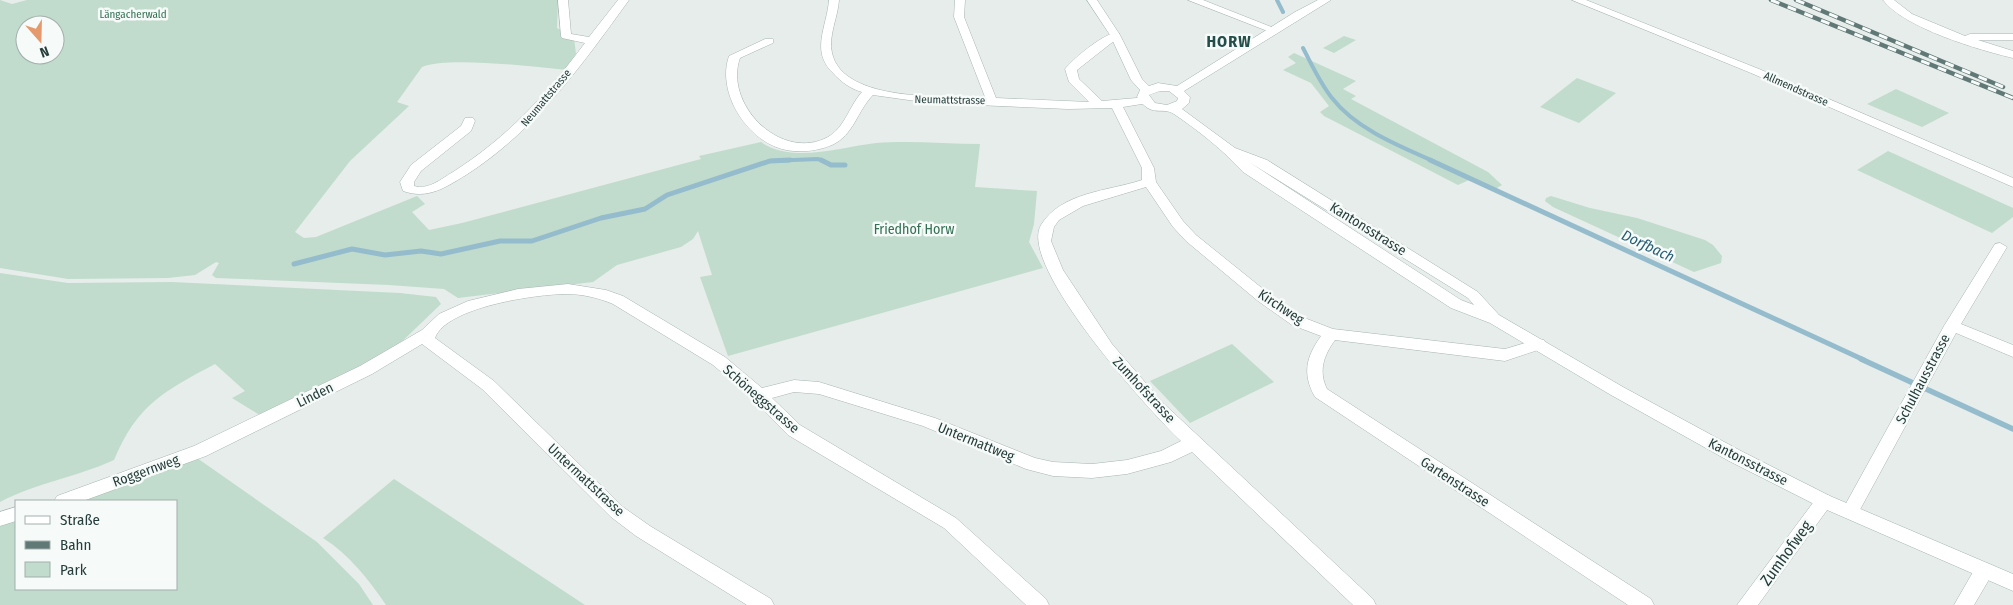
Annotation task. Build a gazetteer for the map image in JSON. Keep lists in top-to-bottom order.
{
  "streets": {
    "street": [
      "Allmendstrasse",
      "Neumattstrasse",
      "Kantonsstrasse",
      "Kirchweg",
      "Schulhausstrasse",
      "Zumhofstrasse",
      "Linden",
      "Schöneggstrasse",
      "Untermattweg",
      "Roggernweg",
      "Untermattstrasse",
      "Gartenstrasse",
      "Zumhofweg"
    ]
  },
  "crossings": [
    ["Neumattstrasse", "Kirchweg"],
    ["Kantonsstrasse", "Kirchweg"],
    ["Kantonsstrasse", "Schulhausstrasse"],
    ["Kantonsstrasse", "Zumhofweg"],
    ["Kirchweg", "Zumhofstrasse"],
    ["Kirchweg", "Gartenstrasse"],
    ["Zumhofstrasse", "Untermattweg"],
    ["Linden", "Schöneggstrasse"],
    ["Linden", "Roggernweg"],
    ["Linden", "Untermattstrasse"],
    ["Schöneggstrasse", "Untermattweg"],
    ["Schöneggstrasse", "Untermattstrasse"]
  ],
  "districts": ["HORW"],
  "water": ["Dorfbach"],
  "parks": ["Längacherwald", "Friedhof Horw"],
  "legend": ["Straße", "Bahn", "Park"],
  "north": "bottom"
}
